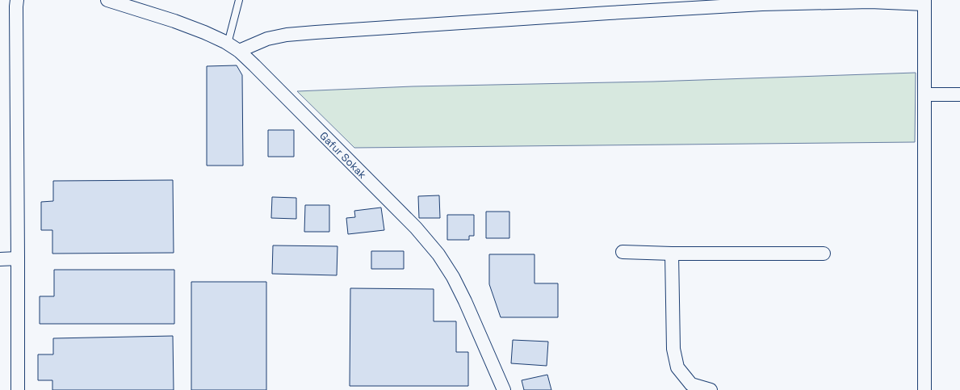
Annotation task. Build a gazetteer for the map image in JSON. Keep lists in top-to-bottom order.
{
  "streets": {
    "street": ["Gafur Sokak"]
  }
}
